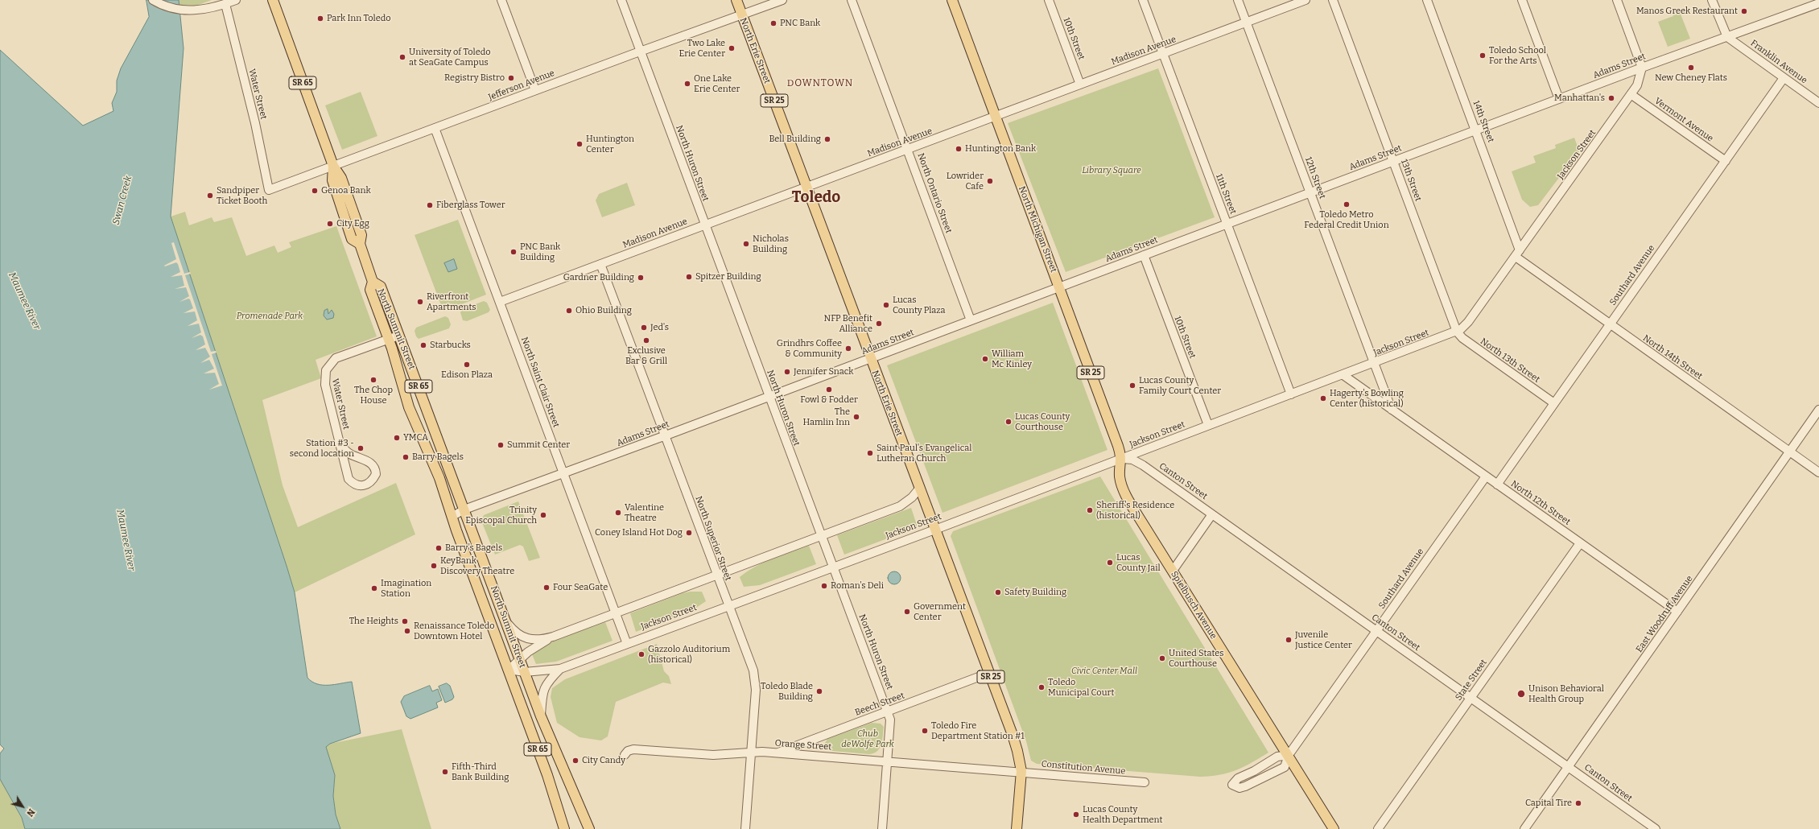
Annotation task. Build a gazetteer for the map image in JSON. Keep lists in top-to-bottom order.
{
  "streets": {
    "main road": [
      "North Erie Street",
      "SR 65",
      "SR 25",
      "North Michigan Street",
      "North Summit Street",
      "Spielbusch Avenue"
    ],
    "street": [
      "10th Street",
      "Madison Avenue",
      "Franklin Avenue",
      "Adams Street",
      "Jefferson Avenue",
      "Water Street",
      "Vermont Avenue",
      "14th Street",
      "Jackson Street",
      "North Huron Street",
      "12th Street",
      "13th Street",
      "North Ontario Street",
      "11th Street",
      "Southard Avenue",
      "North 14th Street",
      "North 13th Street",
      "North Saint Clair Street",
      "Canton Street",
      "North 12th Street",
      "North Superior Street",
      "East Woodruff Avenue",
      "State Street",
      "Beech Street",
      "Orange Street",
      "Constitution Avenue"
    ]
  },
  "crossings": [
    ["10th Street", "Madison Avenue"],
    ["10th Street", "Adams Street"],
    ["10th Street", "Jackson Street"],
    ["North Erie Street", "Madison Avenue"],
    ["North Erie Street", "Adams Street"],
    ["North Erie Street", "Jefferson Avenue"],
    ["North Erie Street", "Jackson Street"],
    ["North Erie Street", "Beech Street"],
    ["North Erie Street", "Orange Street"],
    ["North Erie Street", "Constitution Avenue"],
    ["Madison Avenue", "North Huron Street"],
    ["Madison Avenue", "12th Street"],
    ["Madison Avenue", "North Ontario Street"],
    ["Madison Avenue", "11th Street"],
    ["Madison Avenue", "North Michigan Street"],
    ["Madison Avenue", "North Saint Clair Street"],
    ["Madison Avenue", "North Superior Street"],
    ["Franklin Avenue", "Adams Street"],
    ["Franklin Avenue", "Southard Avenue"],
    ["Adams Street", "14th Street"],
    ["Adams Street", "Jackson Street"],
    ["Adams Street", "North Huron Street"],
    ["Adams Street", "12th Street"],
    ["Adams Street", "13th Street"],
    ["Adams Street", "North Ontario Street"],
    ["Adams Street", "11th Street"],
    ["Adams Street", "North Michigan Street"],
    ["Adams Street", "North Summit Street"],
    ["Adams Street", "North Saint Clair Street"],
    ["Adams Street", "North Superior Street"],
    ["Jefferson Avenue", "Water Street"],
    ["Jefferson Avenue", "North Huron Street"],
    ["Jefferson Avenue", "North Summit Street"],
    ["Jefferson Avenue", "North Saint Clair Street"],
    ["Water Street", "North Summit Street"],
    ["Vermont Avenue", "Jackson Street"],
    ["Vermont Avenue", "Southard Avenue"],
    ["14th Street", "Jackson Street"],
    ["14th Street", "North 14th Street"],
    ["Jackson Street", "North Huron Street"],
    ["Jackson Street", "12th Street"],
    ["Jackson Street", "13th Street"],
    ["Jackson Street", "11th Street"],
    ["Jackson Street", "North Michigan Street"],
    ["Jackson Street", "North Summit Street"],
    ["Jackson Street", "North 14th Street"],
    ["Jackson Street", "North 13th Street"],
    ["Jackson Street", "North Saint Clair Street"],
    ["Jackson Street", "Canton Street"],
    ["Jackson Street", "North 12th Street"],
    ["Jackson Street", "North Superior Street"],
    ["Jackson Street", "Spielbusch Avenue"],
    ["North Huron Street", "Beech Street"],
    ["North Huron Street", "Orange Street"],
    ["13th Street", "North 13th Street"],
    ["North Michigan Street", "Canton Street"],
    ["North Michigan Street", "Spielbusch Avenue"],
    ["Southard Avenue", "North 14th Street"],
    ["Southard Avenue", "North 13th Street"],
    ["Southard Avenue", "Canton Street"],
    ["Southard Avenue", "North 12th Street"],
    ["Southard Avenue", "Spielbusch Avenue"],
    ["North 14th Street", "East Woodruff Avenue"],
    ["Canton Street", "Spielbusch Avenue"],
    ["Canton Street", "East Woodruff Avenue"],
    ["Canton Street", "State Street"],
    ["North 12th Street", "East Woodruff Avenue"],
    ["North 12th Street", "State Street"],
    ["North Superior Street", "Orange Street"],
    ["Beech Street", "Orange Street"],
    ["Orange Street", "Constitution Avenue"]
  ],
  "districts": ["DOWNTOWN", "Toledo"],
  "water": ["Swan Creek", "Maumee River"],
  "parks": [
    "Library Square",
    "Promenade Park",
    "Civic Center Mall",
    "Chub deWolfe Park"
  ],
  "places": [
    "Manos Greek Restaurant",
    "Park Inn Toledo",
    "PNC Bank",
    "Two Lake Erie Center",
    "Toledo School For the Arts",
    "University of Toledo at SeaGate Campus",
    "New Cheney Flats",
    "Registry Bistro",
    "One Lake Erie Center",
    "Manhattan's",
    "Bell Building",
    "Huntington Center",
    "Huntington Bank",
    "Lowrider Cafe",
    "Genoa Bank",
    "Sandpiper Ticket Booth",
    "Toledo Metro Federal Credit Union",
    "Fiberglass Tower",
    "City Egg",
    "Nicholas Building",
    "PNC Bank Building",
    "Spitzer Building",
    "Gardner Building",
    "Riverfront Apartments",
    "Lucas County Plaza",
    "Ohio Building",
    "NFP Benefit Alliance",
    "Jed's",
    "Exclusive Bar & Grill",
    "Starbucks",
    "Grindhrs Coffee & Community",
    "William Mc Kinley",
    "Edison Plaza",
    "Jennifer Snack",
    "The Chop House",
    "Lucas County Family Court Center",
    "Fowl & Fodder",
    "Hagerty's Bowling Center (historical)",
    "The Hamlin Inn",
    "Lucas County Courthouse",
    "YMCA",
    "Summit Center",
    "Station #3 - second location",
    "Saint Paul's Evangelical Lutheran Church",
    "Barry Bagels",
    "Sheriff's Residence (historical)",
    "Valentine Theatre",
    "Trinity Episcopal Church",
    "Coney Island Hot Dog",
    "Barry's Bagels",
    "Lucas County Jail",
    "KeyBank Discovery Theatre",
    "Roman's Deli",
    "Four SeaGate",
    "Imagination Station",
    "Safety Building",
    "Government Center",
    "The Heights",
    "Renaissance Toledo Downtown Hotel",
    "Juvenile Justice Center",
    "Gazzolo Auditorium (historical)",
    "United States Courthouse",
    "Toledo Municipal Court",
    "Toledo Blade Building",
    "Unison Behavioral Health Group",
    "Toledo Fire Department Station #1",
    "City Candy",
    "Fifth-Third Bank Building",
    "Capital Tire",
    "Lucas County Health Department"
  ],
  "north": "bottom right"
}
